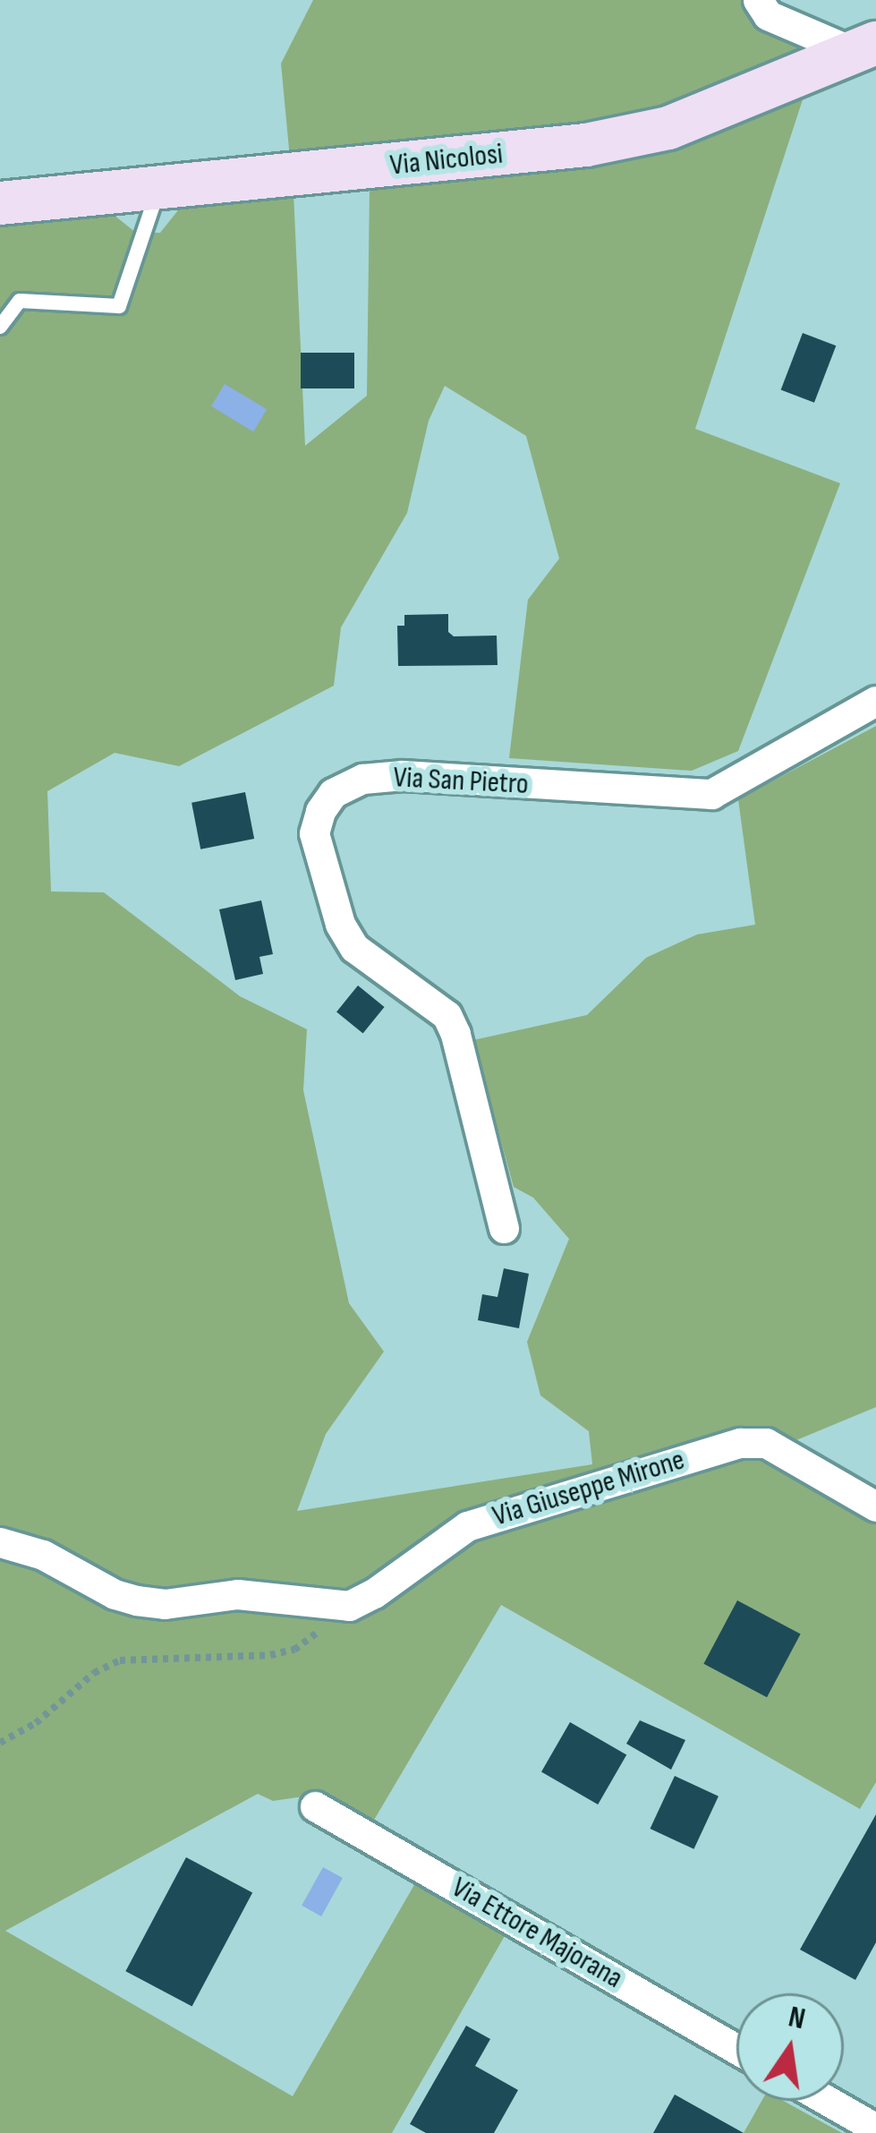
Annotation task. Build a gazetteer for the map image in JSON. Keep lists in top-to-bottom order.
{
  "streets": {
    "main road": ["Via Nicolosi"],
    "street": ["Via San Pietro", "Via Giuseppe Mirone", "Via Ettore Majorana"]
  },
  "north": "top"
}
